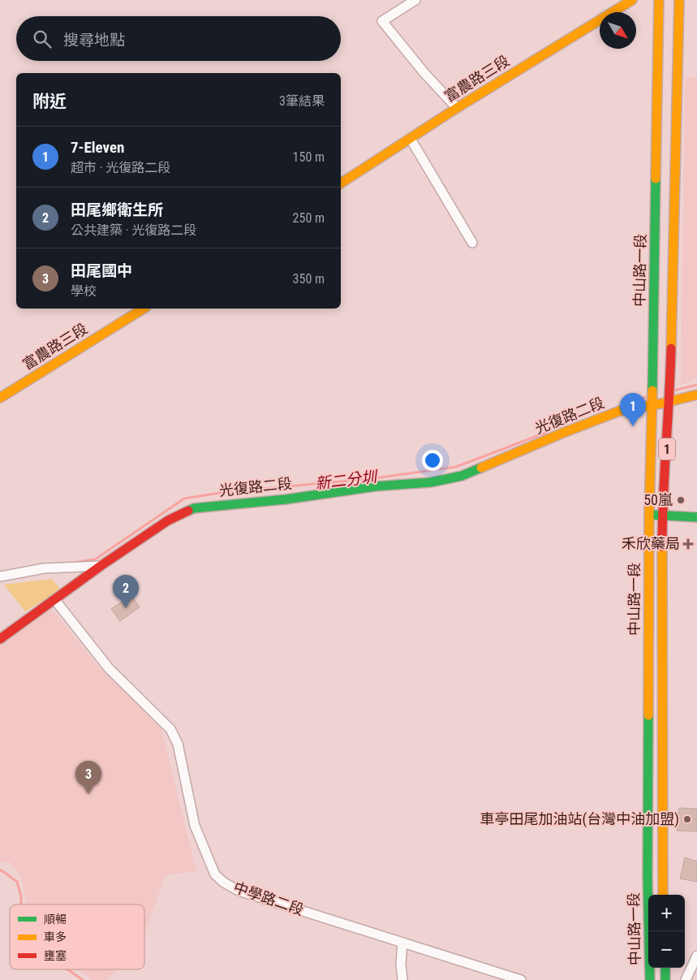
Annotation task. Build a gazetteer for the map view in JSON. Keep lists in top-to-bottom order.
{
  "streets": {
    "main road": [
      "富農路三段",
      "中山路一段",
      "光復路二段",
      "1"
    ],
    "street": ["中學路二段"]
  },
  "crossings": [
    ["中山路一段", "光復路二段"],
    ["光復路二段", "中學路二段"]
  ],
  "water": ["新二分圳"],
  "places": {
    "other": ["50嵐", "車亭田尾加油站(台灣中油加盟)"],
    "health": ["禾欣藥局"]
  },
  "legend": ["順暢", "車多", "壅塞"],
  "north": "bottom right",
  "page": {
    "search": "搜尋地點",
    "heading": ["附近", "3筆結果"],
    "list": [
      {
        "mark": "1",
        "name": "7-Eleven",
        "note": "超市 · 光復路二段",
        "value": "150 m"
      },
      {
        "mark": "2",
        "name": "田尾鄉衛生所",
        "note": "公共建築 · 光復路二段",
        "value": "250 m"
      },
      {
        "mark": "3",
        "name": "田尾國中",
        "note": "學校",
        "value": "350 m"
      }
    ],
    "pins": ["1", "2", "3"],
    "map_buttons": ["+", "−"]
  }
}
